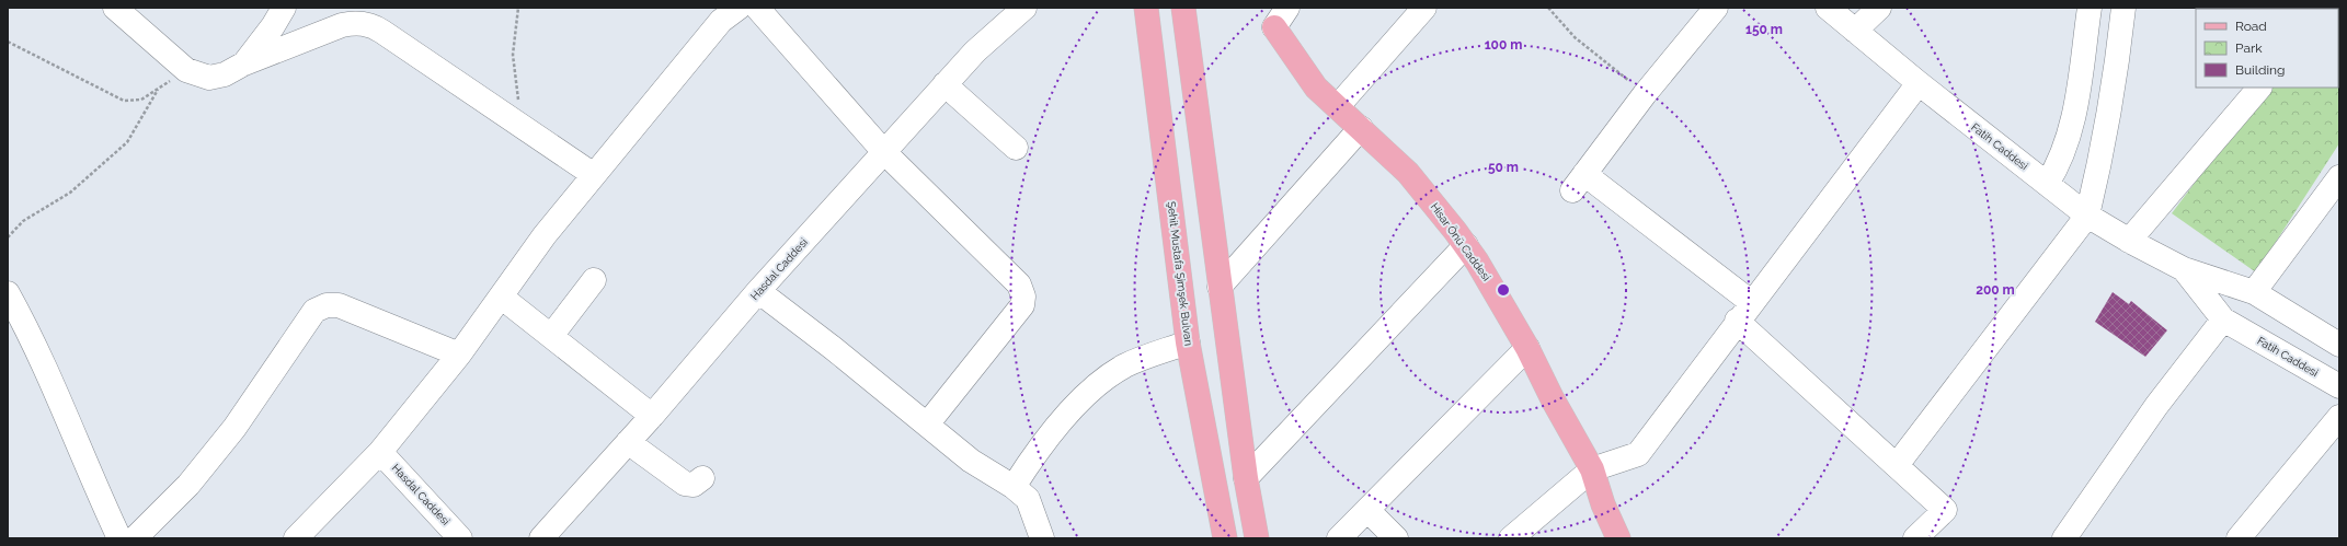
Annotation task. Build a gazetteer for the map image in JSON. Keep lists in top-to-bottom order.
{
  "streets": {
    "main road": ["Hisar Önü Caddesi", "Şehit Mustafa Şimşek Bulvarı"],
    "street": ["Fatih Caddesi", "Hasdal Caddesi"]
  },
  "legend": ["Road", "Park", "Building"],
  "rings": [
    "150 m",
    "100 m",
    "50 m",
    "200 m"
  ]
}
